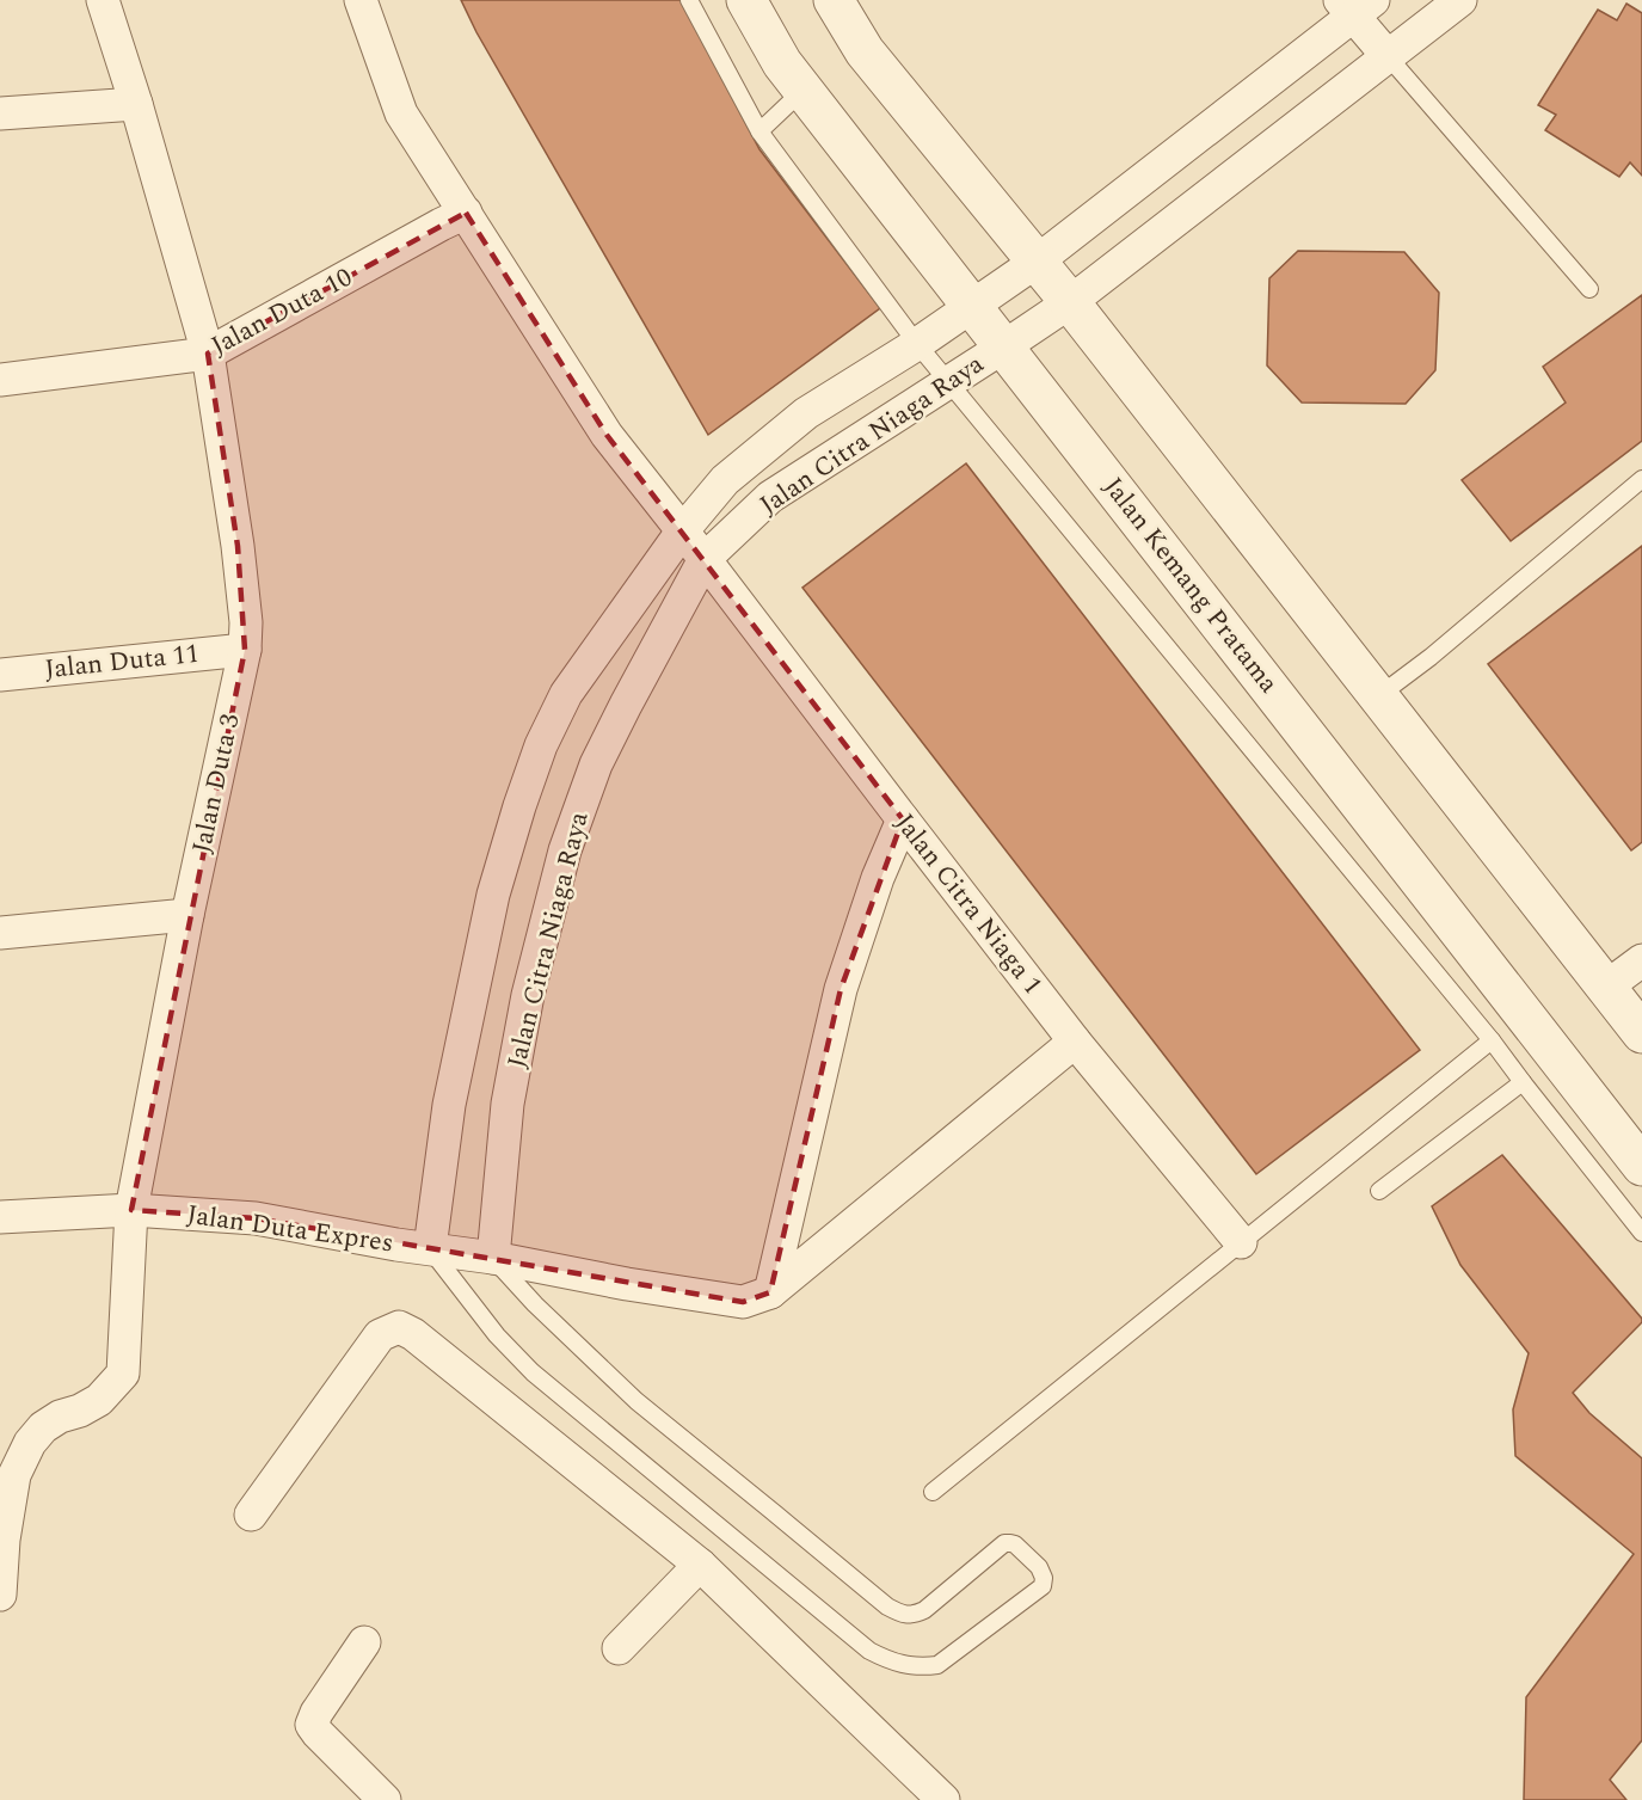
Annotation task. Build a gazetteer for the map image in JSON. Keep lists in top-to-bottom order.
{
  "streets": {
    "street": [
      "Jalan Duta 10",
      "Jalan Citra Niaga Raya",
      "Jalan Kemang Pratama",
      "Jalan Duta 11",
      "Jalan Duta 3",
      "Jalan Citra Niaga 1",
      "Jalan Duta Expres"
    ]
  },
  "crossings": [
    ["Jalan Duta 10", "Jalan Duta 3"],
    ["Jalan Duta 10", "Jalan Citra Niaga 1"],
    ["Jalan Citra Niaga Raya", "Jalan Kemang Pratama"],
    ["Jalan Citra Niaga Raya", "Jalan Citra Niaga 1"],
    ["Jalan Citra Niaga Raya", "Jalan Duta Expres"],
    ["Jalan Duta 11", "Jalan Duta 3"],
    ["Jalan Duta 3", "Jalan Duta Expres"]
  ]
}
